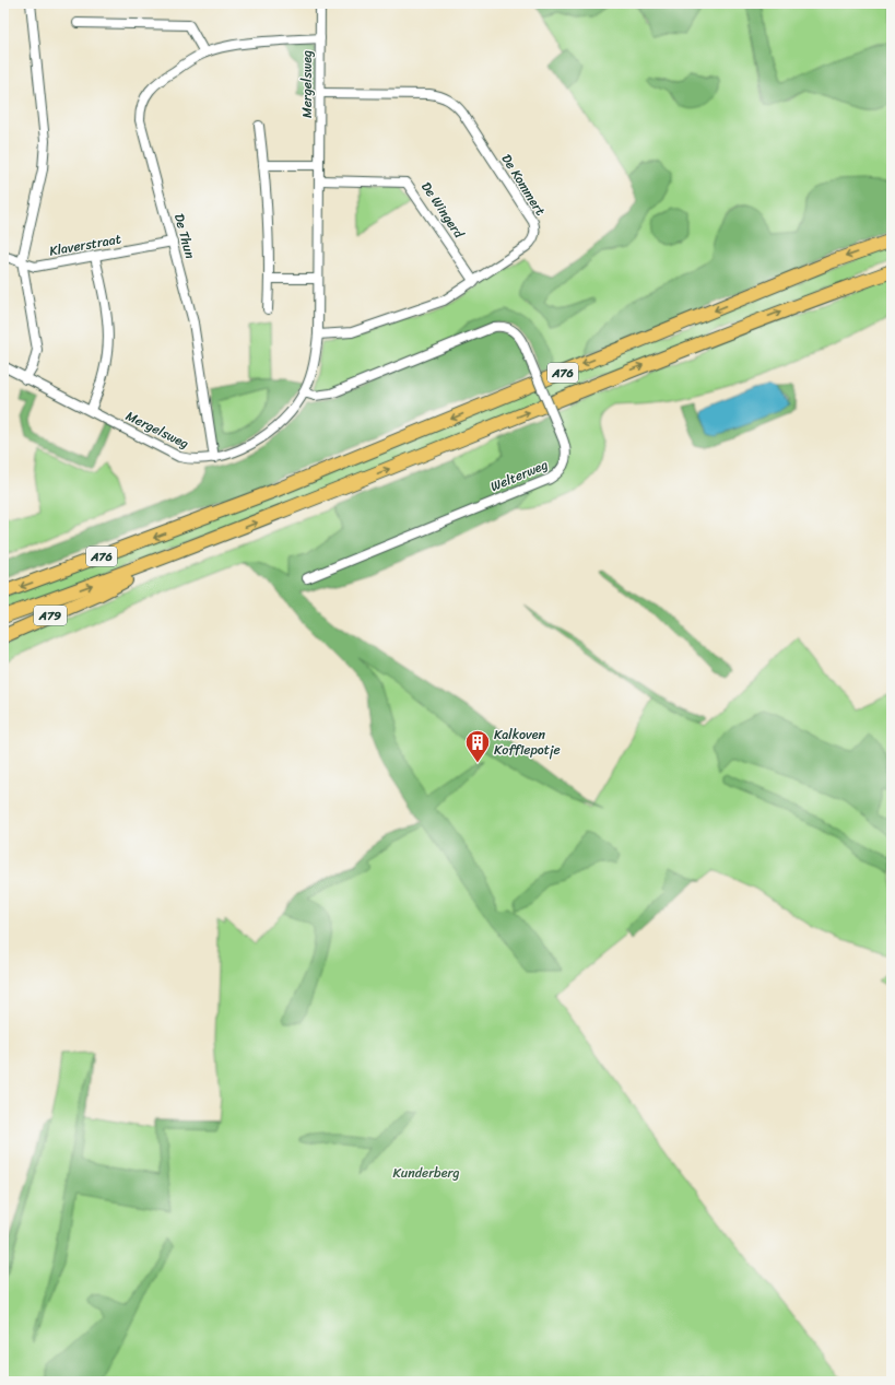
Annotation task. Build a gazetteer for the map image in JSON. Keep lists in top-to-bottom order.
{
  "streets": {
    "highway": ["A76", "A79"],
    "street": [
      "Mergelsweg",
      "De Kommert",
      "De Wingerd",
      "De Thun",
      "Klaverstraat",
      "Welterweg"
    ]
  },
  "crossings": [
    ["Mergelsweg", "De Kommert"],
    ["Mergelsweg", "De Wingerd"],
    ["Mergelsweg", "De Thun"],
    ["Mergelsweg", "Welterweg"],
    ["De Kommert", "De Wingerd"],
    ["De Thun", "Klaverstraat"],
    ["A76", "A79"]
  ],
  "parks": ["Kunderberg"],
  "places": {
    "building": ["Kalkoven Koffiepotje"]
  }
}
